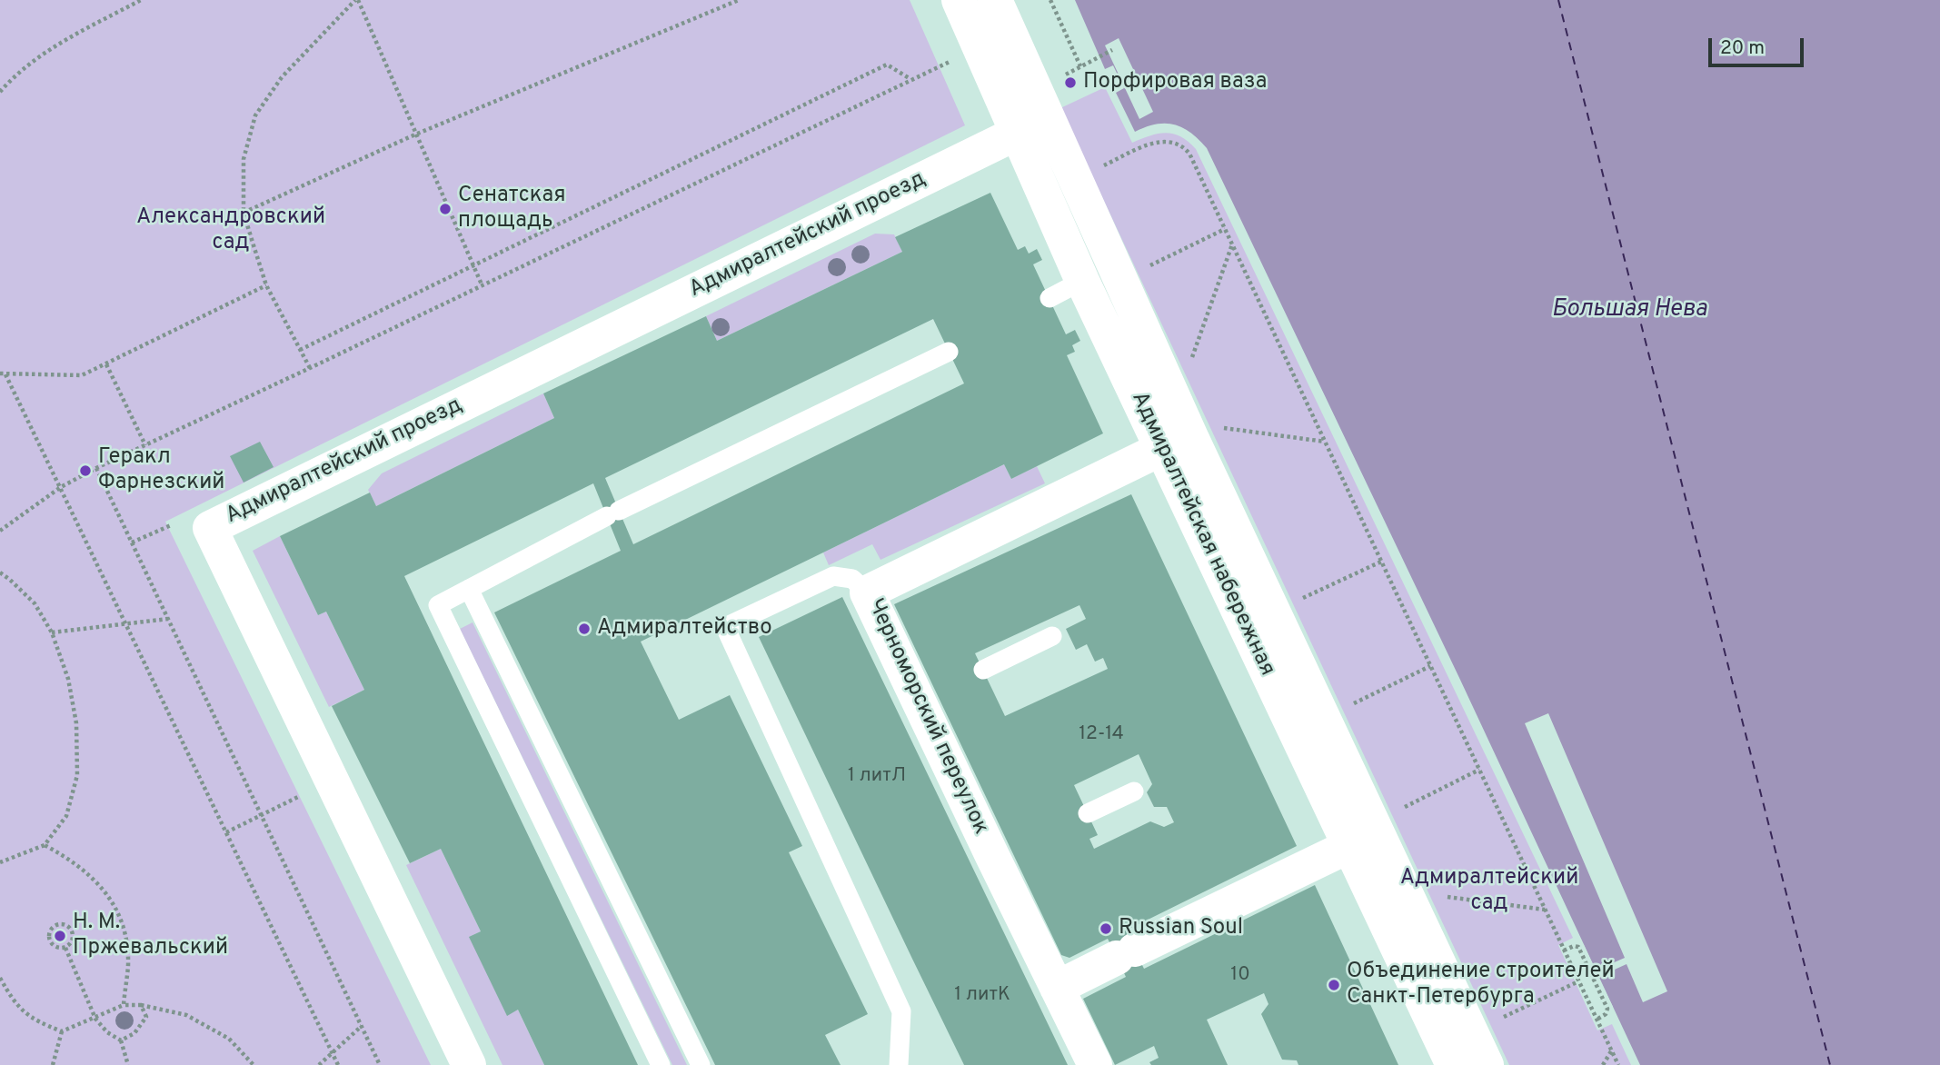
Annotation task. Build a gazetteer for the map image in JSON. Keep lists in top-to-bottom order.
{
  "streets": {
    "street": ["Адмиралтейский проезд", "Адмиралтейская набережная", "Черноморский переулок"]
  },
  "crossings": [
    ["Адмиралтейский проезд", "Адмиралтейская набережная"],
    ["Адмиралтейская набережная", "Черноморский переулок"]
  ],
  "water": ["Большая Нева"],
  "parks": ["Александровский сад", "Адмиралтейский сад"],
  "places": [
    "Порфировая ваза",
    "Сенатская площадь",
    "Геракл Фарнезский",
    "Адмиралтейство",
    "Russian Soul",
    "Н. М. Пржевальский",
    "Объединение строителей Санкт-Петербурга"
  ],
  "house_numbers": [
    "12-14",
    "1 литЛ",
    "10",
    "1 литК"
  ],
  "scale_bar": "20 m"
}
